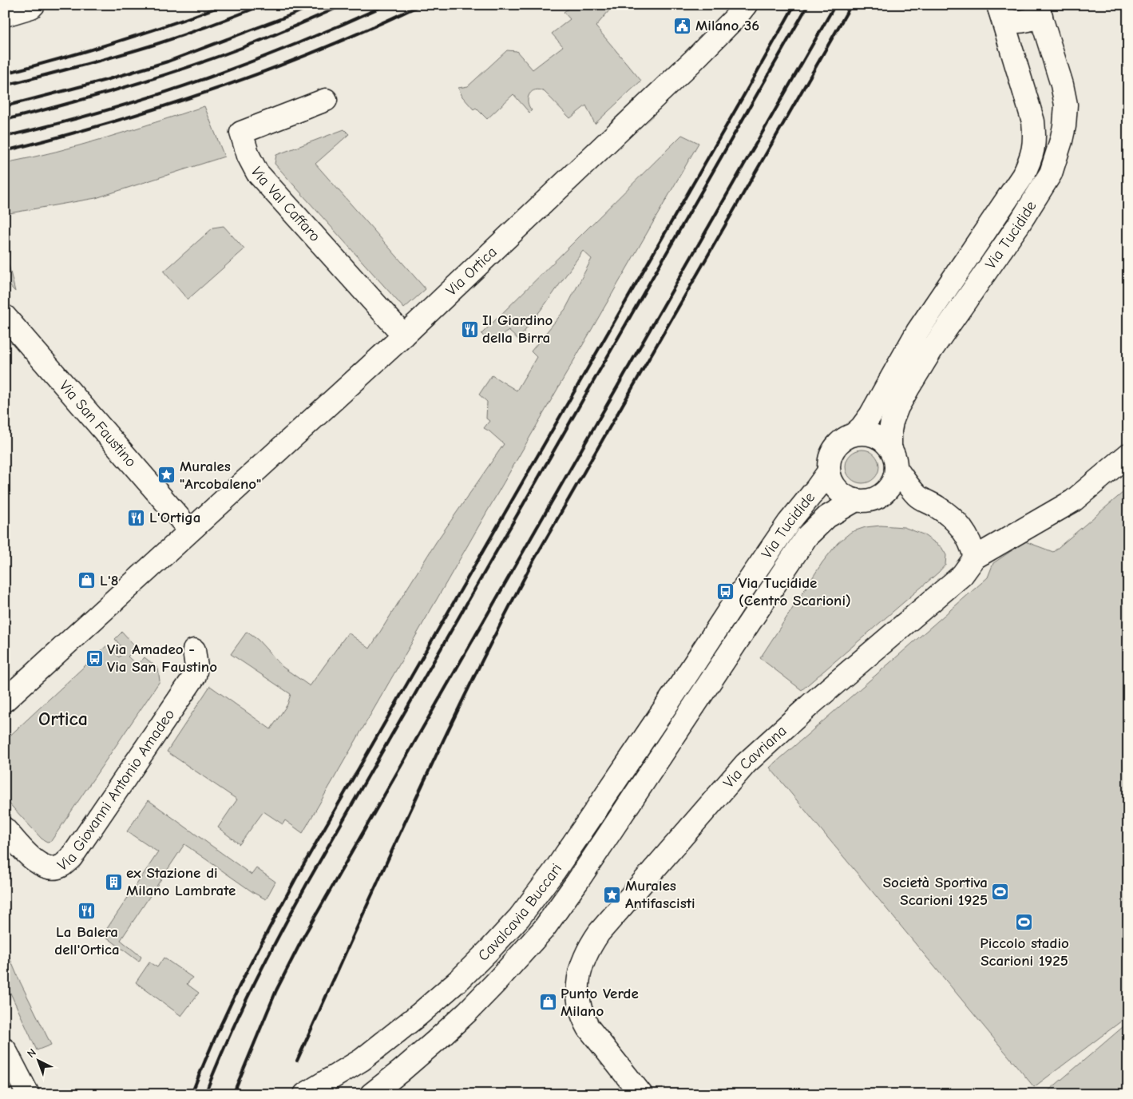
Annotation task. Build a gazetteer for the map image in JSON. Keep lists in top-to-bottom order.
{
  "streets": {
    "street": [
      "Via Val Caffaro",
      "Via Tucidide",
      "Via Ortica",
      "Via San Faustino",
      "Via Cavriana",
      "Via Giovanni Antonio Amadeo",
      "Cavalcavia Buccari"
    ]
  },
  "crossings": [
    ["Via Val Caffaro", "Via Ortica"],
    ["Via Tucidide", "Cavalcavia Buccari"],
    ["Via Ortica", "Via San Faustino"]
  ],
  "districts": ["Ortica"],
  "places": {
    "public building": ["Milano 36"],
    "restaurant": ["Il Giardino della Birra", "L'Ortiga", "La Balera dell'Ortica"],
    "place": ["Murales \"Arcobaleno\"", "Murales Antifascisti"],
    "shop": ["L'8", "Punto Verde Milano"],
    "bus stop": ["Via Tucidide (Centro Scarioni)", "Via Amadeo - Via San Faustino"],
    "building": ["ex Stazione di Milano Lambrate"],
    "sports": ["Società Sportiva Scarioni 1925", "Piccolo stadio Scarioni 1925"]
  },
  "north": "top left"
}
